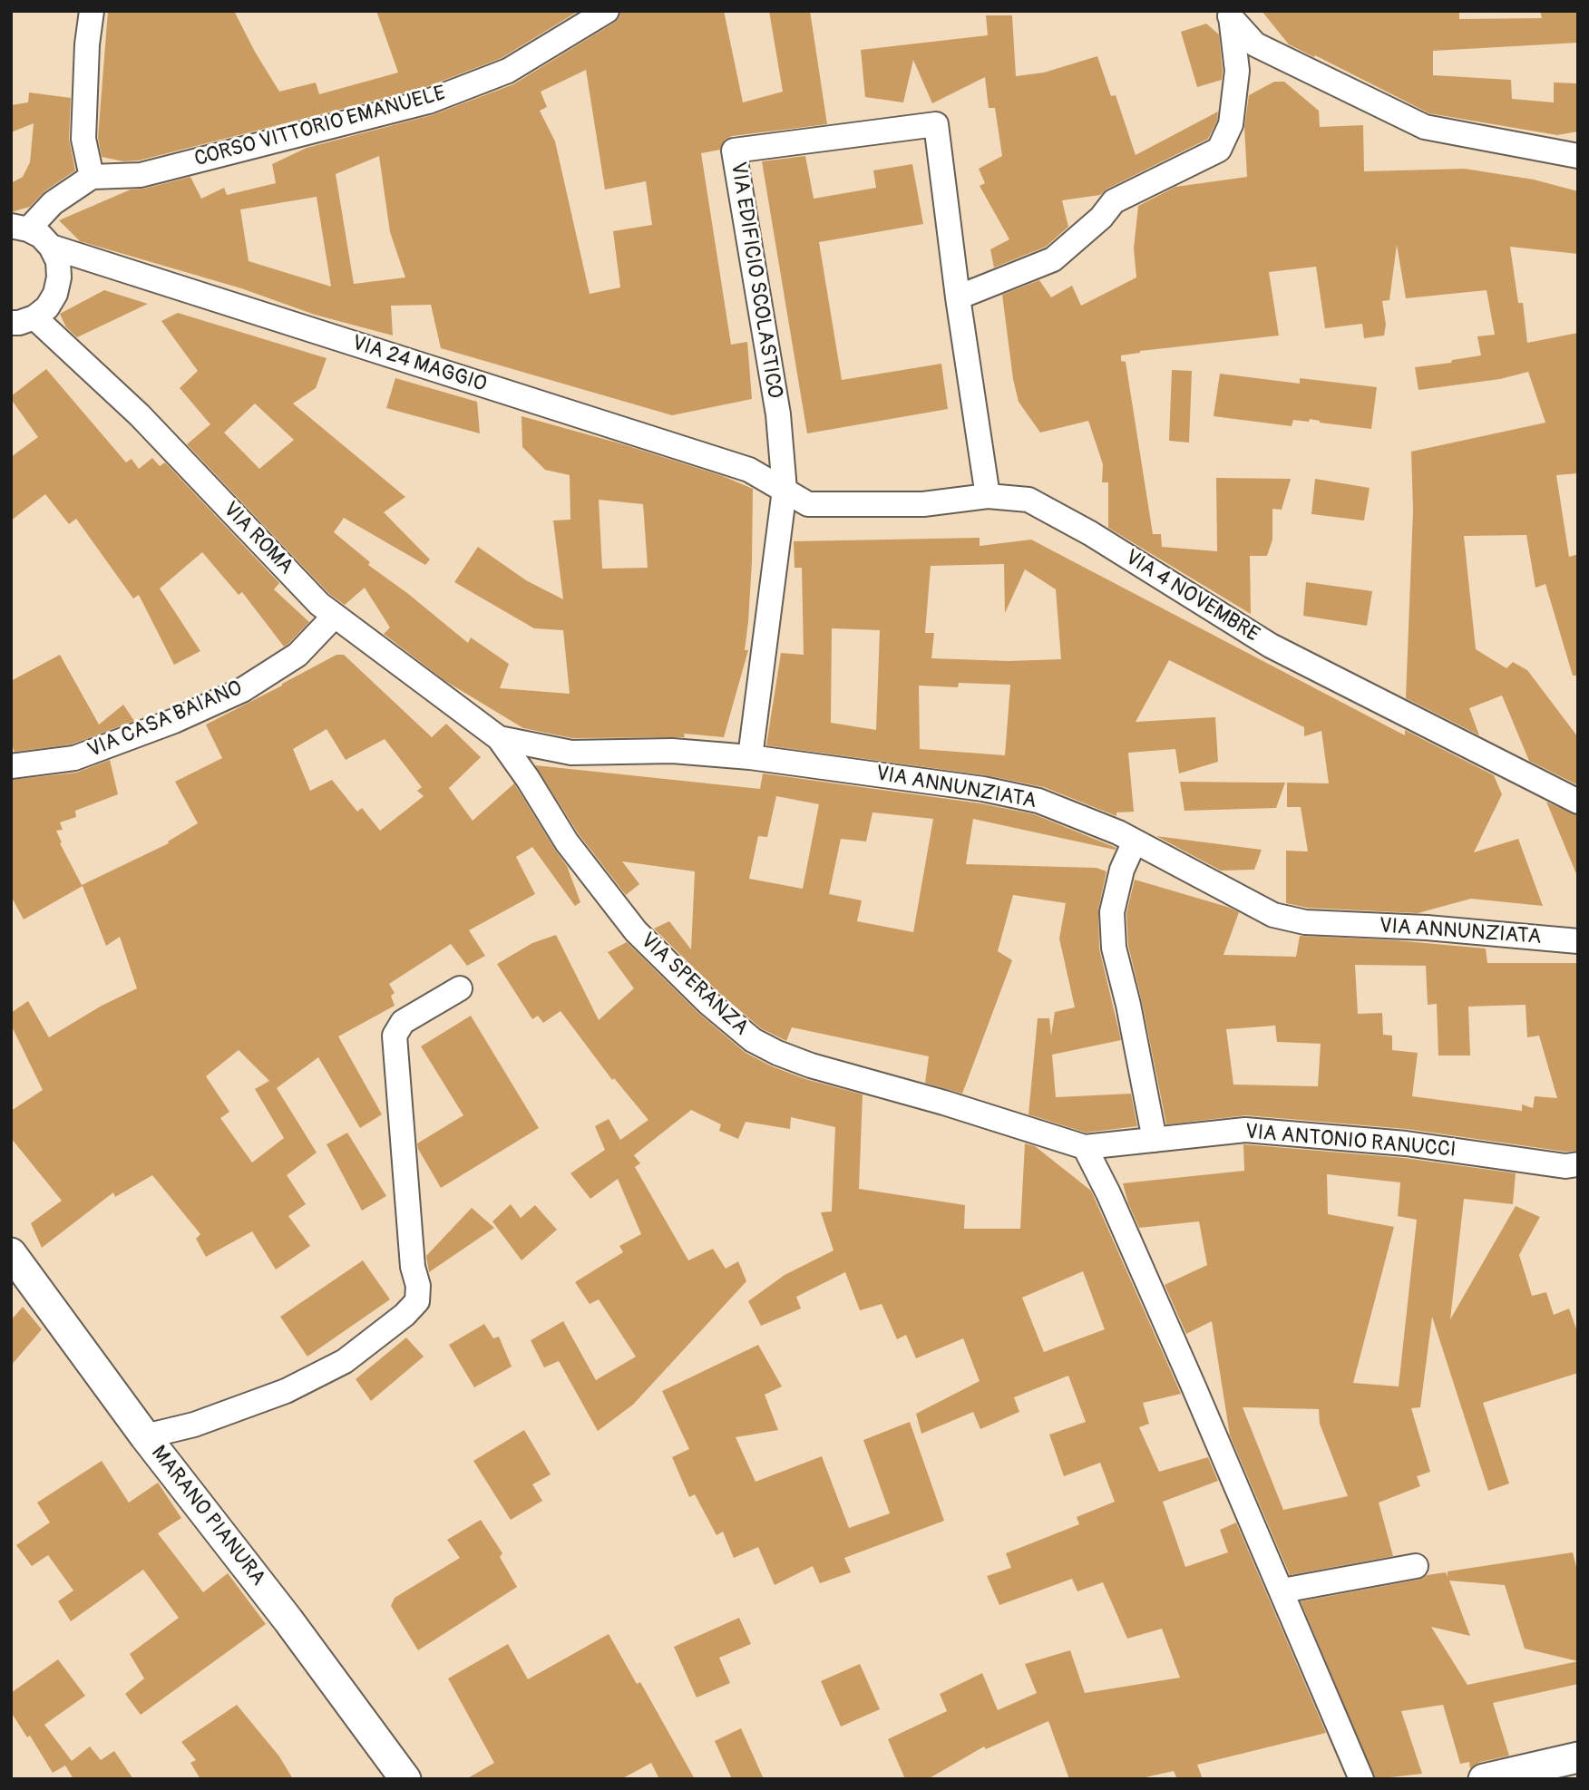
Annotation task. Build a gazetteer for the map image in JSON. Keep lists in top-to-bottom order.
{
  "streets": {
    "street": [
      "CORSO VITTORIO EMANUELE",
      "VIA EDIFICIO SCOLASTICO",
      "VIA 24 MAGGIO",
      "VIA ROMA",
      "VIA 4 NOVEMBRE",
      "VIA CASA BAIANO",
      "VIA ANNUNZIATA",
      "VIA SPERANZA",
      "VIA ANTONIO RANUCCI",
      "MARANO PIANURA"
    ]
  },
  "crossings": [
    ["VIA EDIFICIO SCOLASTICO", "VIA 24 MAGGIO"],
    ["VIA EDIFICIO SCOLASTICO", "VIA 4 NOVEMBRE"],
    ["VIA EDIFICIO SCOLASTICO", "VIA ANNUNZIATA"],
    ["VIA 24 MAGGIO", "VIA 4 NOVEMBRE"],
    ["VIA ROMA", "VIA CASA BAIANO"],
    ["VIA ROMA", "VIA ANNUNZIATA"],
    ["VIA ROMA", "VIA SPERANZA"],
    ["VIA ANNUNZIATA", "VIA SPERANZA"],
    ["VIA SPERANZA", "VIA ANTONIO RANUCCI"]
  ]
}
